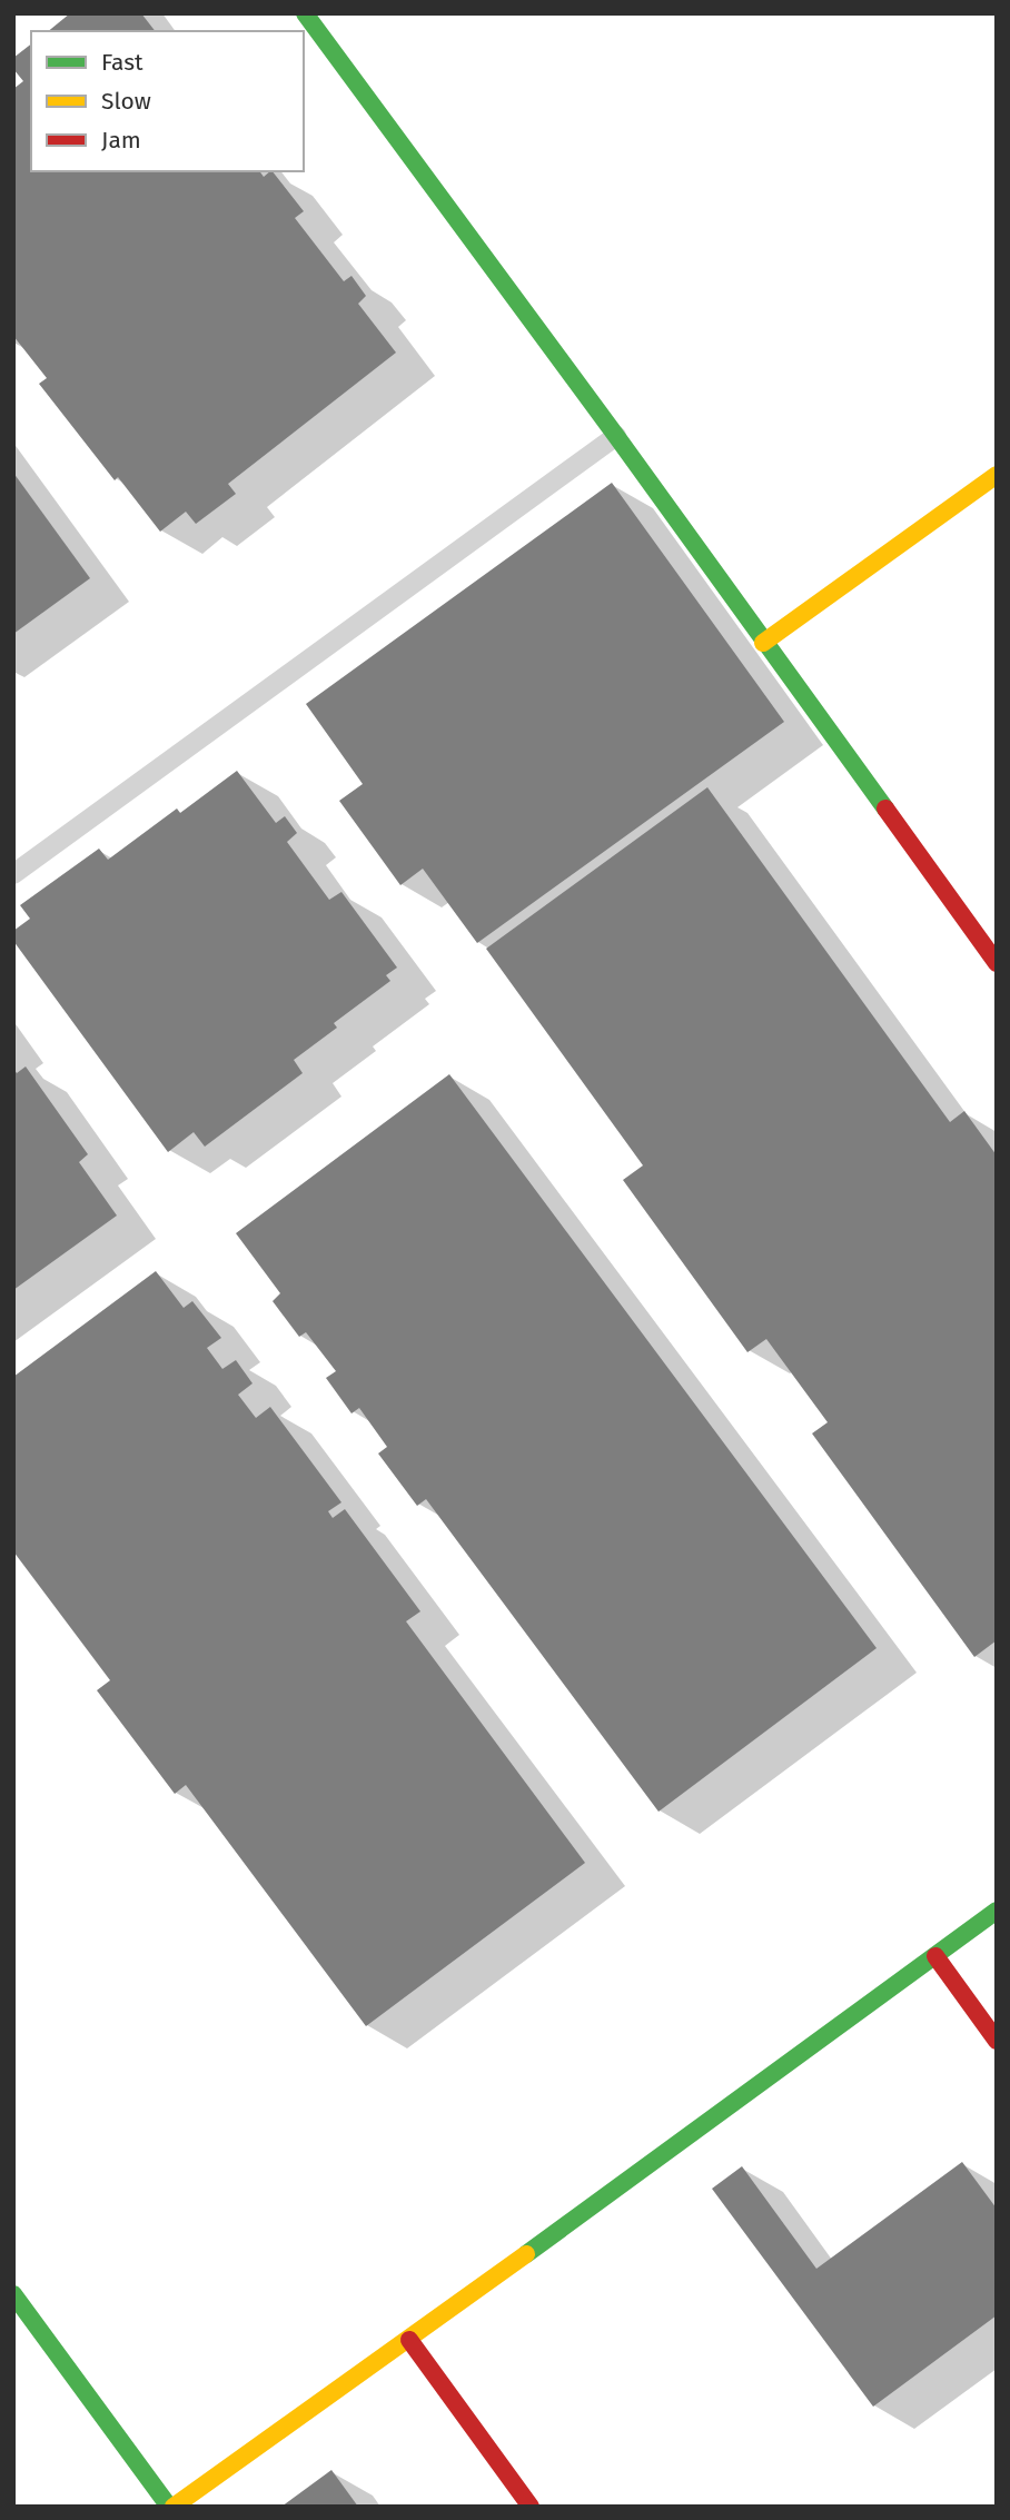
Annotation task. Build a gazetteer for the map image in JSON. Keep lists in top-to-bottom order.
{
  "legend": ["Fast", "Slow", "Jam"]
}
